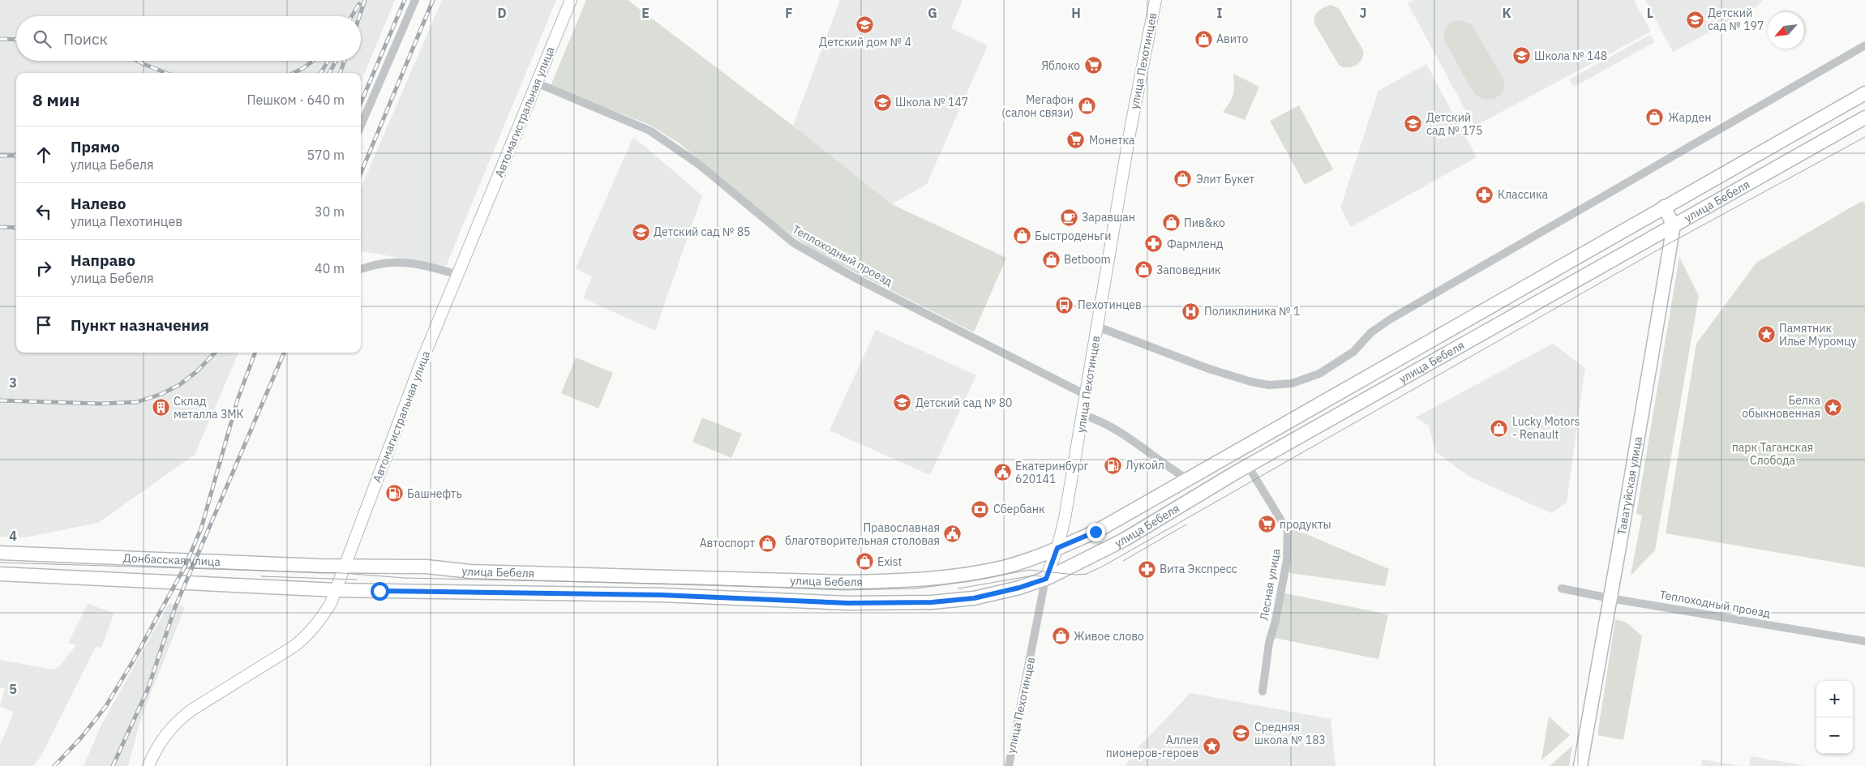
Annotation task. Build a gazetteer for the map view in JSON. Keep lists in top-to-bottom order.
{
  "streets": {
    "main road": [
      "улица Пехотинцев",
      "Автомагистральная улица",
      "улица Бебеля",
      "Таватуйская улица",
      "Донбасская улица"
    ],
    "street": ["Теплоходный проезд", "Лесная улица"]
  },
  "crossings": [
    ["улица Пехотинцев", "улица Бебеля"],
    ["улица Пехотинцев", "Теплоходный проезд"],
    ["Автомагистральная улица", "улица Бебеля"],
    ["Автомагистральная улица", "Теплоходный проезд"],
    ["Автомагистральная улица", "Донбасская улица"],
    ["улица Бебеля", "Таватуйская улица"],
    ["улица Бебеля", "Донбасская улица"],
    ["улица Бебеля", "Лесная улица"],
    ["Теплоходный проезд", "Таватуйская улица"]
  ],
  "parks": ["парк Таганская Слобода"],
  "places": {
    "school or university": [
      "Детский сад № 197",
      "Детский дом № 4",
      "Школа № 148",
      "Школа № 147",
      "Детский сад № 175",
      "Детский сад № 85",
      "Детский сад № 80",
      "Средняя школа № 183"
    ],
    "shop": [
      "Авито",
      "Мегафон (салон связи)",
      "Жарден",
      "Элит Букет",
      "Пив&ко",
      "Быстроденьги",
      "Betboom",
      "Заповедник",
      "Lucky Motors - Renault",
      "Автоспорт",
      "Exist",
      "Живое слово"
    ],
    "supermarket": ["Яблоко", "Монетка", "продукты"],
    "pharmacy": ["Классика", "Фармленд", "Вита Экспресс"],
    "cafe": ["Заравшан"],
    "bus stop": ["Пехотинцев"],
    "hospital": ["Поликлиника № 1"],
    "place": ["Памятник Илье Муромцу", "Белка обыкновенная", "Аллея пионеров-героев"],
    "building": ["Склад металла ЗМК"],
    "fuel station": ["Лукойл", "Башнефть"],
    "public building": ["Екатеринбург 620141", "Православная благотворительная столовая"],
    "bank": ["Сбербанк"]
  },
  "north": "bottom left",
  "page": {
    "search": "Поиск",
    "heading": ["8 мин", "Пешком · 640 m"],
    "list": [
      ["Прямо", "улица Бебеля", "570 m"],
      ["Налево", "улица Пехотинцев", "30 m"],
      ["Направо", "улица Бебеля", "40 m"],
      "Пункт назначения"
    ],
    "map_buttons": ["+", "−"]
  },
  "grid": {
    "columns": [
      "D",
      "E",
      "F",
      "G",
      "H",
      "I",
      "J",
      "K",
      "L"
    ],
    "rows": ["3", "4", "5"]
  }
}
